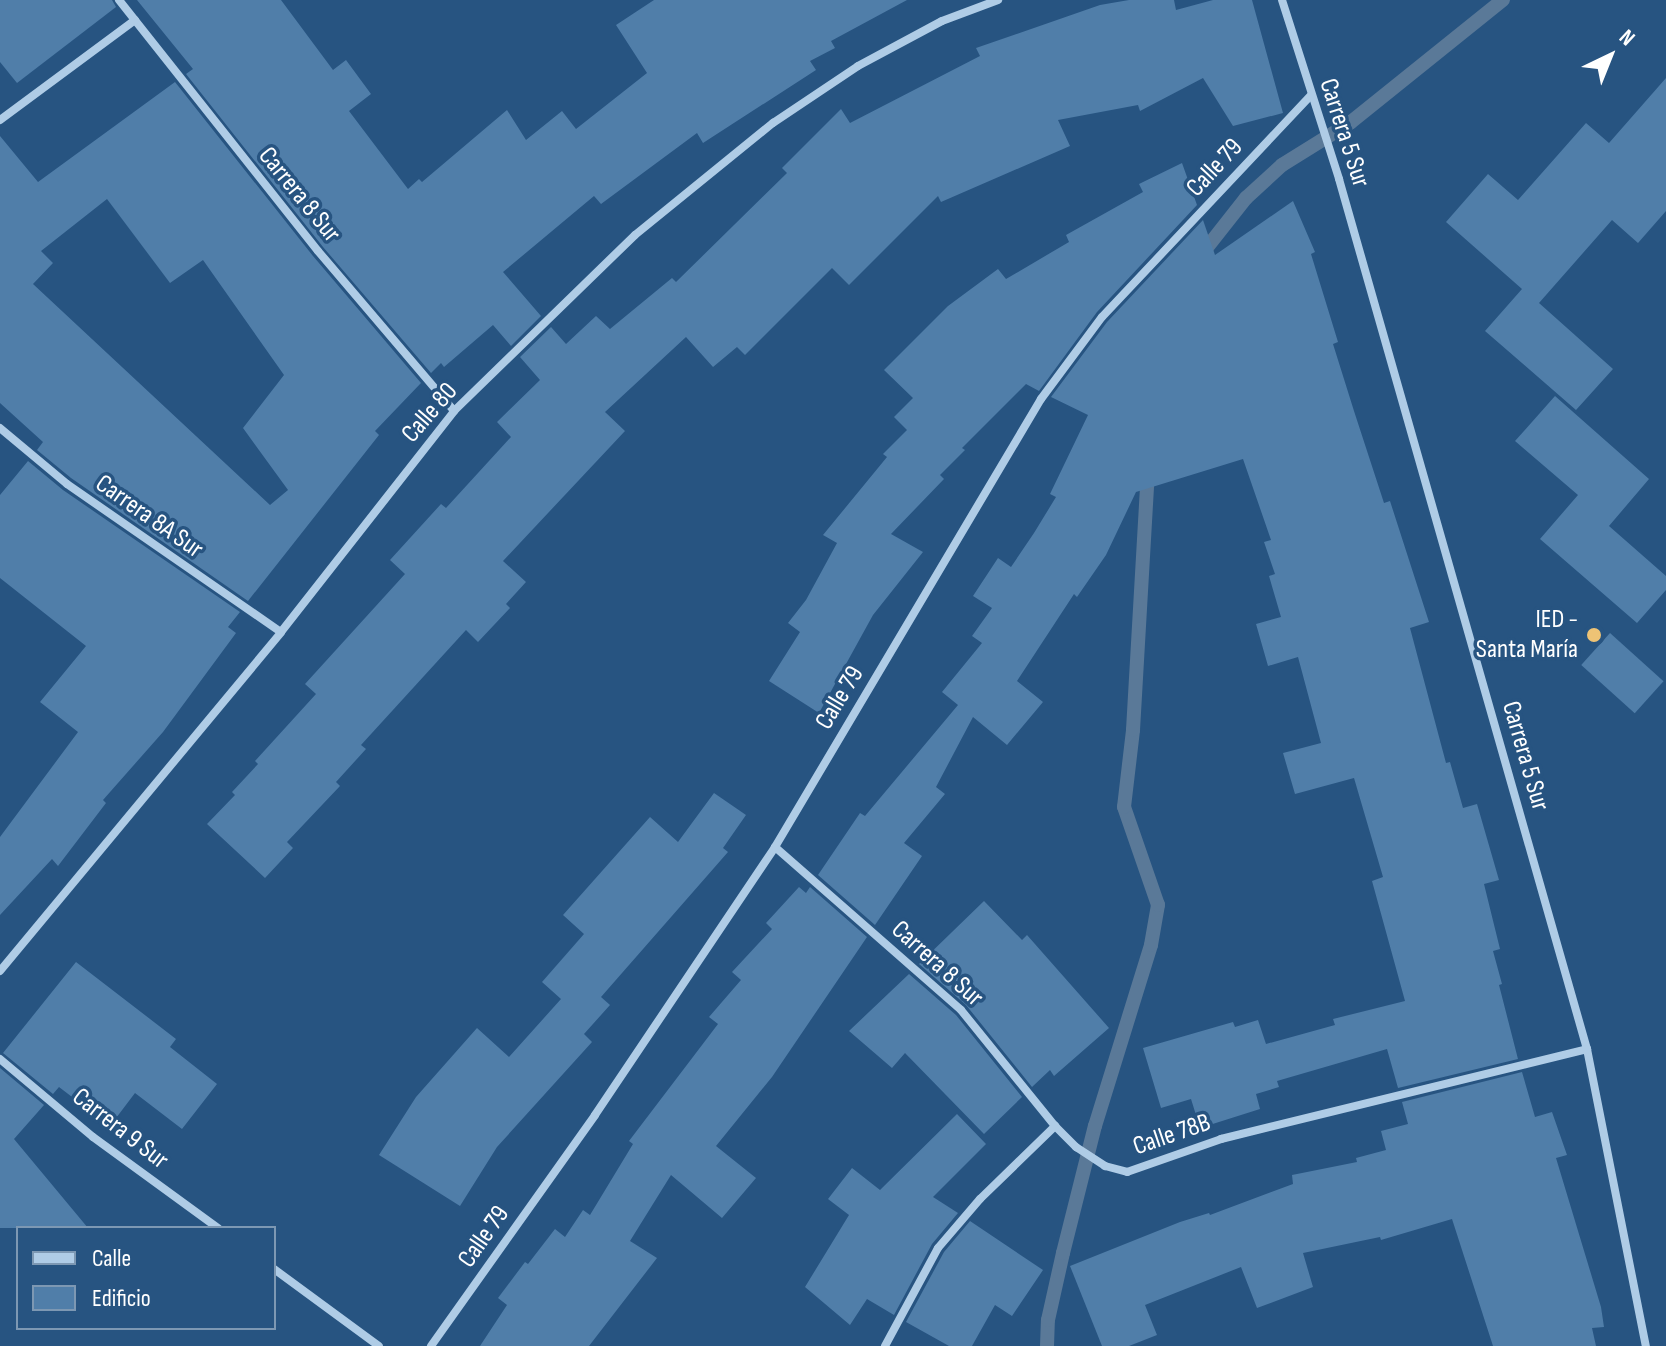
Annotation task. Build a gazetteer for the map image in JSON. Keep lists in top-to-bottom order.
{
  "streets": {
    "street": [
      "Carrera 5 Sur",
      "Calle 79",
      "Carrera 8 Sur",
      "Calle 80",
      "Carrera 8A Sur",
      "Carrera 9 Sur",
      "Calle 78B"
    ]
  },
  "crossings": [
    ["Carrera 5 Sur", "Calle 79"],
    ["Carrera 5 Sur", "Calle 78B"],
    ["Calle 79", "Carrera 8 Sur"],
    ["Carrera 8 Sur", "Calle 80"],
    ["Carrera 8 Sur", "Calle 78B"],
    ["Calle 80", "Carrera 8A Sur"]
  ],
  "places": ["IED - Santa María"],
  "legend": ["Calle", "Edificio"],
  "north": "top right"
}
